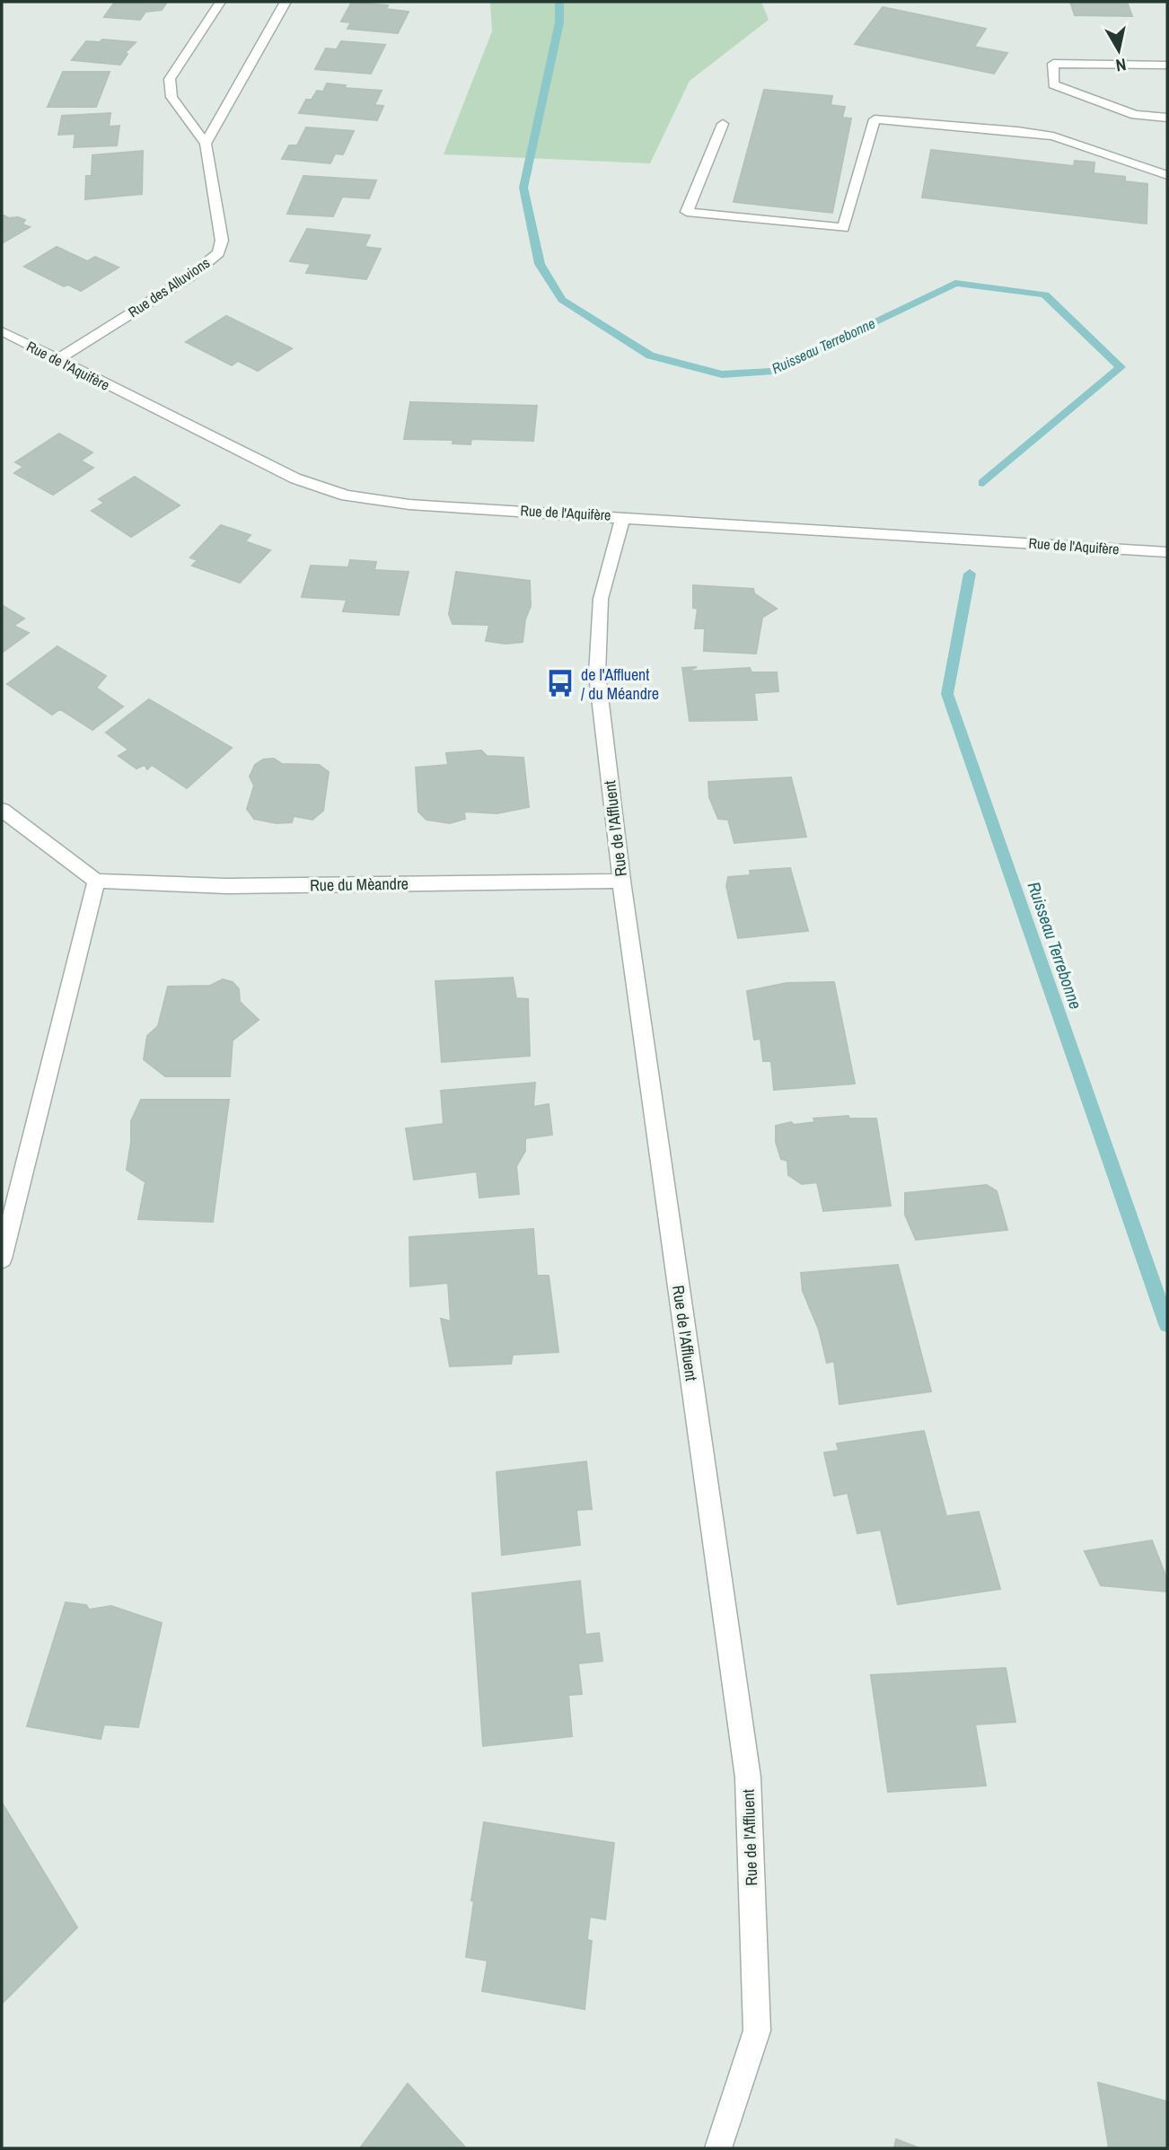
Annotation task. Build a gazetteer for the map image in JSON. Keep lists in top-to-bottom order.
{
  "streets": {
    "street": [
      "Rue des Alluvions",
      "Rue de l'Aquifère",
      "Rue de l'Affluent",
      "Rue du Mèandre"
    ]
  },
  "crossings": [
    ["Rue des Alluvions", "Rue de l'Aquifère"],
    ["Rue de l'Aquifère", "Rue de l'Affluent"],
    ["Rue de l'Affluent", "Rue du Mèandre"]
  ],
  "water": ["Ruisseau Terrebonne"],
  "places": {
    "bus stop": ["de l'Affluent / du Méandre"]
  },
  "north": "bottom"
}
